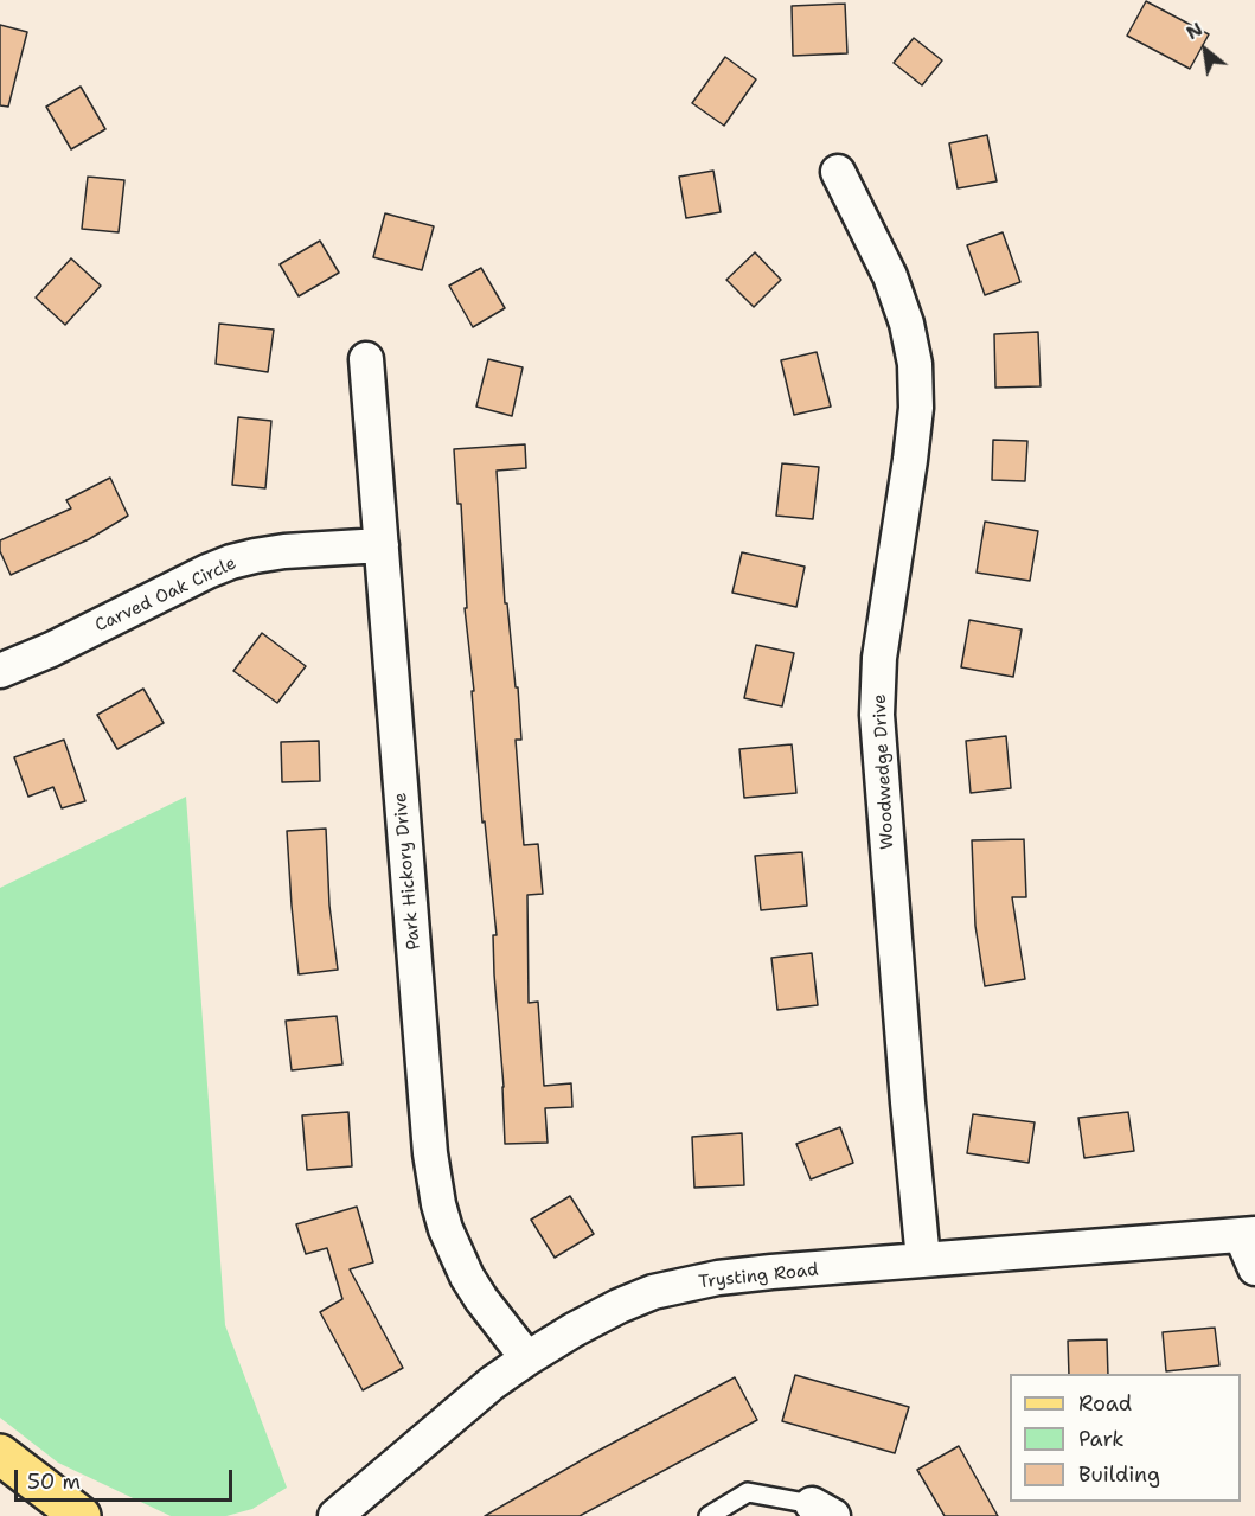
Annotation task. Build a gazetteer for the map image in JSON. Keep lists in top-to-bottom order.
{
  "streets": {
    "street": [
      "Carved Oak Circle",
      "Woodwedge Drive",
      "Park Hickory Drive",
      "Trysting Road"
    ]
  },
  "crossings": [
    ["Carved Oak Circle", "Park Hickory Drive"],
    ["Woodwedge Drive", "Trysting Road"],
    ["Park Hickory Drive", "Trysting Road"]
  ],
  "legend": ["Road", "Park", "Building"],
  "scale_bar": "50 m",
  "north": "top left"
}
